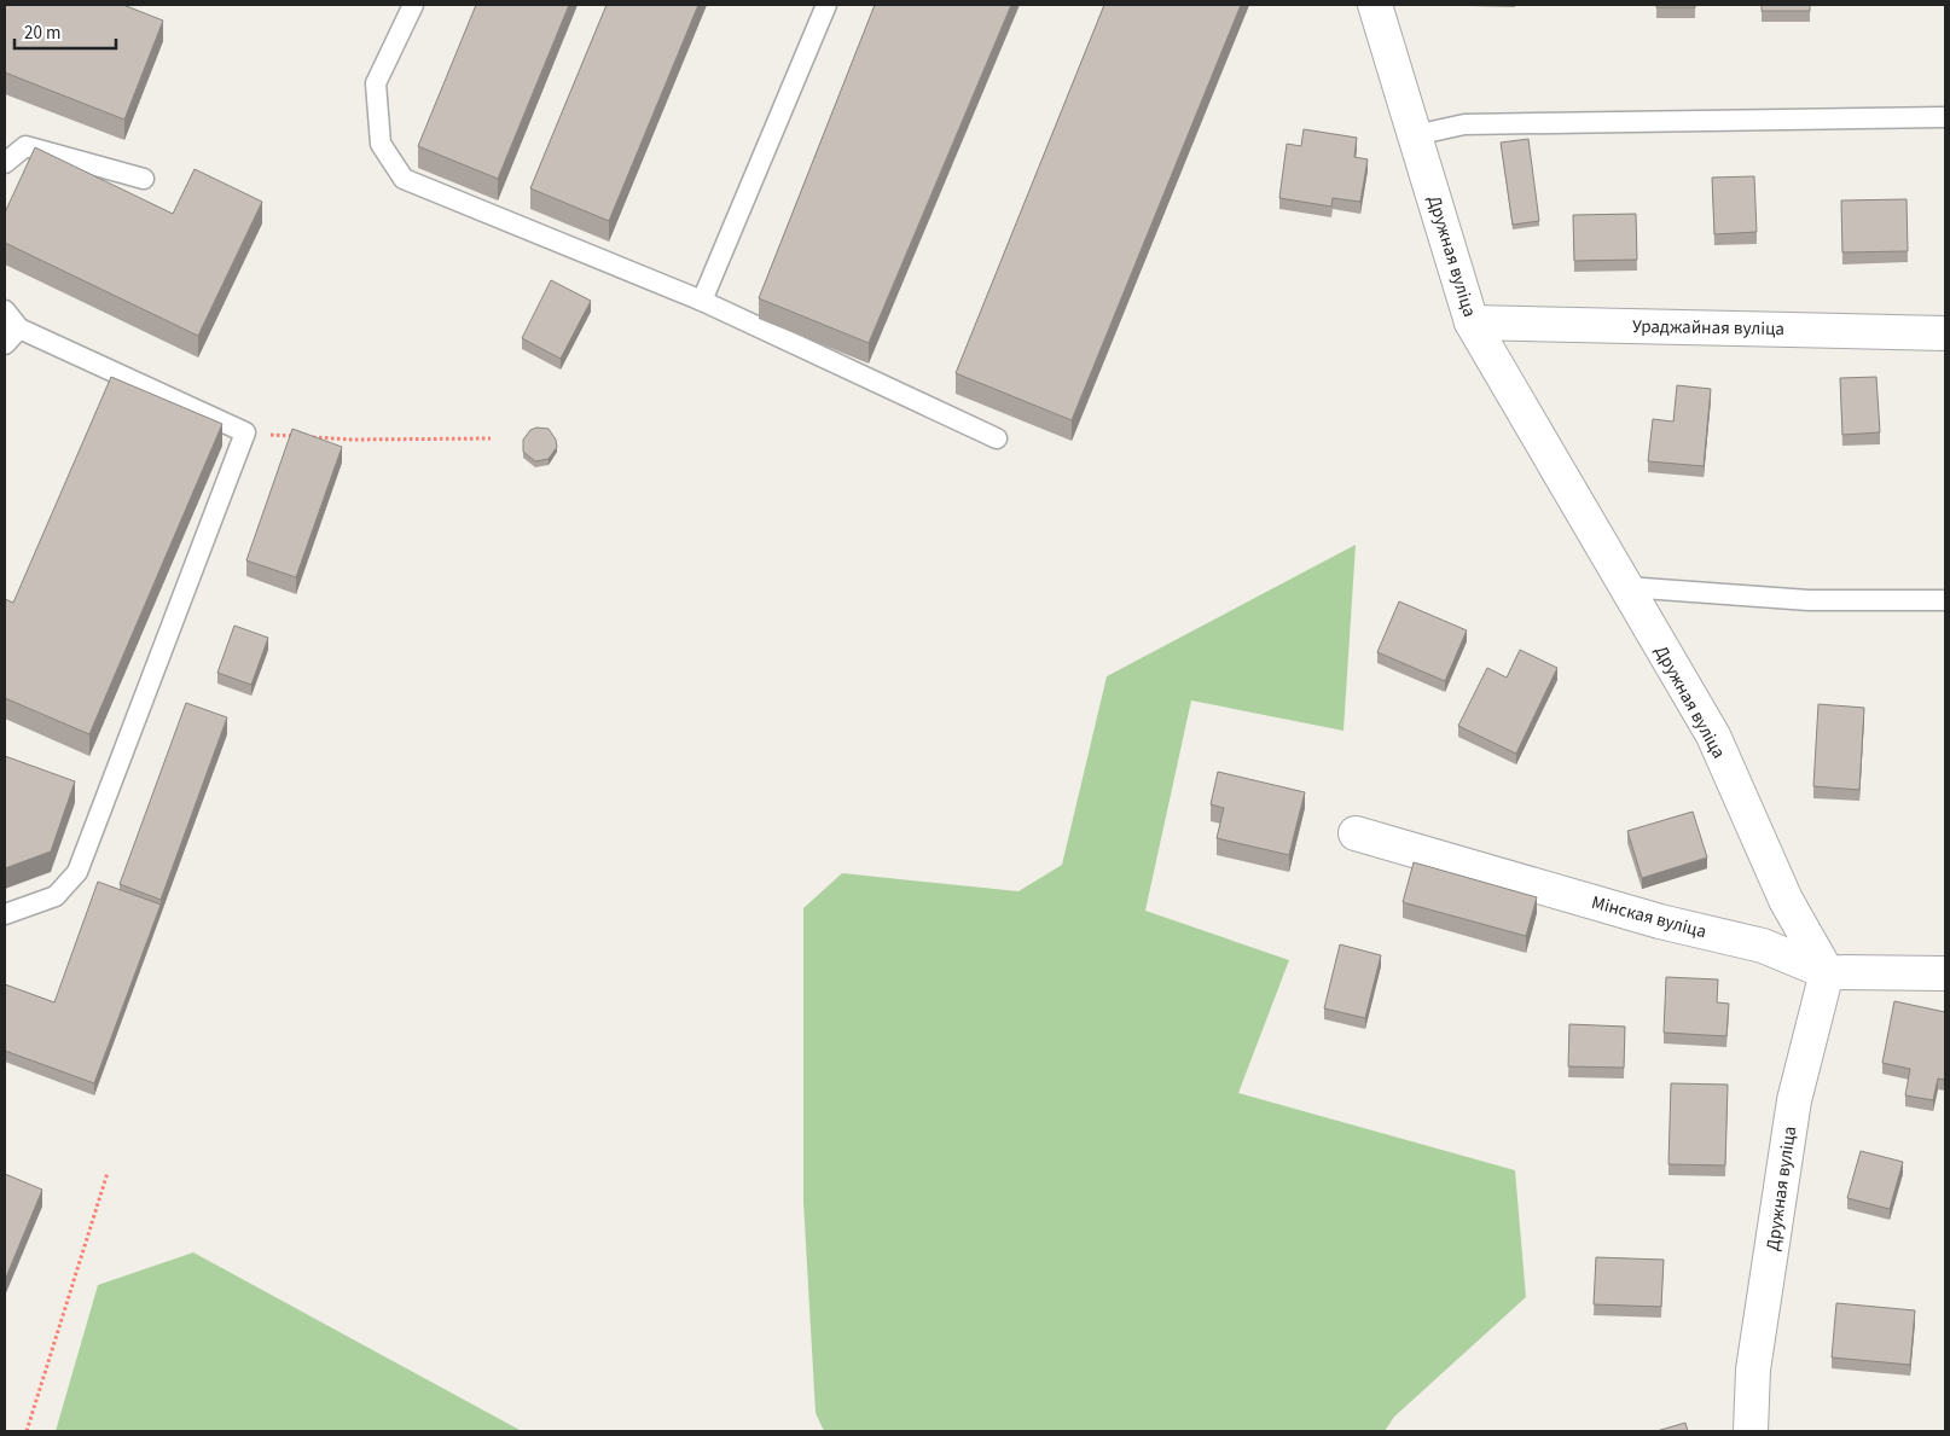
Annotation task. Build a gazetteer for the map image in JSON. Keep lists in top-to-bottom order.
{
  "streets": {
    "street": ["Дружная вуліца", "Ураджайная вуліца", "Мінская вуліца"]
  },
  "crossings": [
    ["Дружная вуліца", "Ураджайная вуліца"],
    ["Дружная вуліца", "Мінская вуліца"]
  ],
  "scale_bar": "20 m"
}
